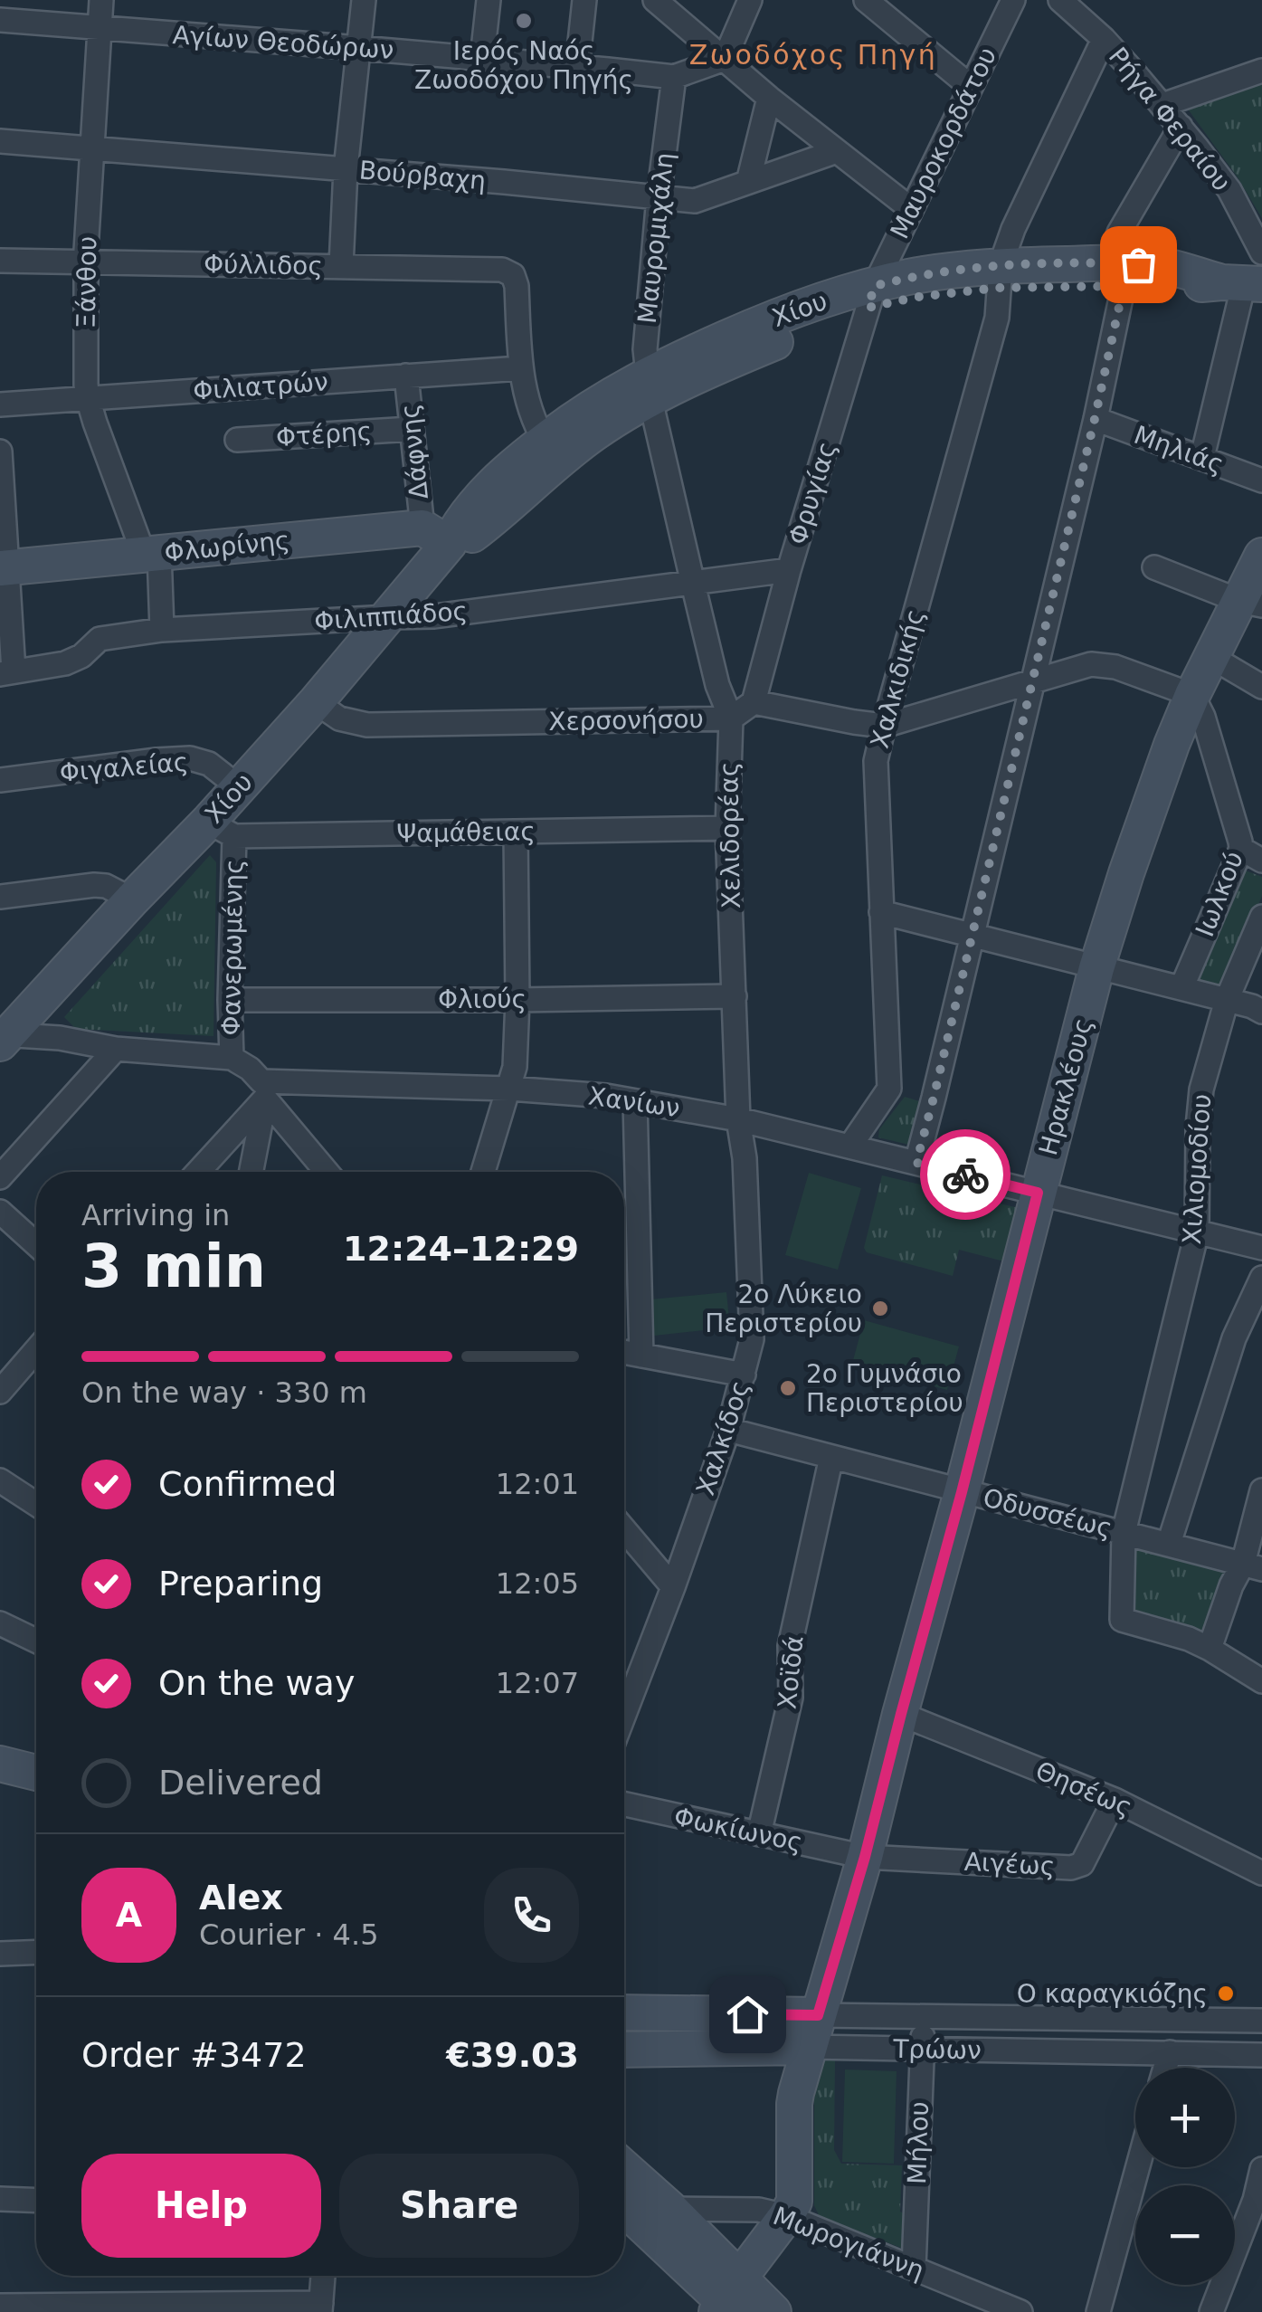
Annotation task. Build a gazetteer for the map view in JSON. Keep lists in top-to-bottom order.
{
  "streets": {
    "street": [
      "Αγίων Θεοδώρων",
      "Ρήγα Φεραίου",
      "Μαυροκορδάτου",
      "Βούρβαχη",
      "Μαυρομιχάλη",
      "Φύλλιδος",
      "Ξάνθου",
      "Χίου",
      "Φιλιατρών",
      "Φτέρης",
      "Μηλιάς",
      "Δάφνης",
      "Φρυγίας",
      "Φλωρίνης",
      "Φιλιππιάδος",
      "Χαλκιδικής",
      "Χερσονήσου",
      "Φιγαλείας",
      "Ψαμάθειας",
      "Χελιδορέας",
      "Ιωλκού",
      "Φανερωμένης",
      "Φλιούς",
      "Ηρακλέους",
      "Χανίων",
      "Χιλιομοδίου",
      "Χαλκίδος",
      "Οδυσσέως",
      "Χοϊδά",
      "Θησέως",
      "Φωκίωνος",
      "Αιγέως",
      "Τρώων",
      "Μήλου",
      "Μωρογιάννη"
    ]
  },
  "crossings": [
    ["Αγίων Θεοδώρων", "Μαυρομιχάλη"],
    ["Αγίων Θεοδώρων", "Ξάνθου"],
    ["Ρήγα Φεραίου", "Χαλκιδικής"],
    ["Μαυροκορδάτου", "Χίου"],
    ["Μαυροκορδάτου", "Φρυγίας"],
    ["Βούρβαχη", "Μαυρομιχάλη"],
    ["Βούρβαχη", "Ξάνθου"],
    ["Μαυρομιχάλη", "Χίου"],
    ["Μαυρομιχάλη", "Χελιδορέας"],
    ["Φύλλιδος", "Ξάνθου"],
    ["Φύλλιδος", "Φιλιατρών"],
    ["Ξάνθου", "Φιλιατρών"],
    ["Ξάνθου", "Φλωρίνης"],
    ["Ξάνθου", "Φιλιππιάδος"],
    ["Χίου", "Δάφνης"],
    ["Χίου", "Φρυγίας"],
    ["Χίου", "Φλωρίνης"],
    ["Χίου", "Φιλιππιάδος"],
    ["Χίου", "Χαλκιδικής"],
    ["Χίου", "Χερσονήσου"],
    ["Χίου", "Φιγαλείας"],
    ["Χίου", "Ψαμάθειας"],
    ["Χίου", "Χελιδορέας"],
    ["Χίου", "Φανερωμένης"],
    ["Φιλιατρών", "Δάφνης"],
    ["Φτέρης", "Δάφνης"],
    ["Δάφνης", "Φλωρίνης"],
    ["Φρυγίας", "Φιλιππιάδος"],
    ["Φρυγίας", "Χερσονήσου"],
    ["Φιλιππιάδος", "Χελιδορέας"],
    ["Χαλκιδικής", "Χανίων"],
    ["Χερσονήσου", "Χελιδορέας"],
    ["Ψαμάθειας", "Χελιδορέας"],
    ["Ψαμάθειας", "Φανερωμένης"],
    ["Χελιδορέας", "Φλιούς"],
    ["Χελιδορέας", "Χανίων"],
    ["Χελιδορέας", "Χαλκίδος"],
    ["Ιωλκού", "Ηρακλέους"],
    ["Φανερωμένης", "Φλιούς"],
    ["Ηρακλέους", "Χανίων"],
    ["Ηρακλέους", "Οδυσσέως"],
    ["Ηρακλέους", "Θησέως"],
    ["Ηρακλέους", "Φωκίωνος"],
    ["Ηρακλέους", "Αιγέως"],
    ["Ηρακλέους", "Τρώων"],
    ["Ηρακλέους", "Μωρογιάννη"],
    ["Χανίων", "Χιλιομοδίου"],
    ["Χανίων", "Χαλκίδος"],
    ["Χιλιομοδίου", "Οδυσσέως"],
    ["Χαλκίδος", "Οδυσσέως"],
    ["Οδυσσέως", "Χοϊδά"],
    ["Χοϊδά", "Φωκίωνος"],
    ["Θησέως", "Αιγέως"],
    ["Φωκίωνος", "Αιγέως"],
    ["Τρώων", "Μήλου"],
    ["Μήλου", "Μωρογιάννη"]
  ],
  "districts": ["Ζωοδόχος Πηγή"],
  "places": [
    "Ιερός Ναός Ζωοδόχου Πηγής",
    "2ο Λύκειο Περιστερίου",
    "2ο Γυμνάσιο Περιστερίου",
    "Ο καραγκιόζης"
  ],
  "page": {
    "heading": ["3 min", "Arriving in", "12:24–12:29"],
    "panel": [
      "Alex",
      "Courier · 4.5",
      "Order #3472",
      "€39.03"
    ],
    "bar": "On the way · 330 m",
    "list": [
      ["Confirmed", "12:01"],
      ["Preparing", "12:05"],
      ["On the way", "12:07"],
      "Delivered"
    ],
    "round": "A",
    "map_buttons": ["+", "−"],
    "buttons": ["Help", "Share"]
  }
}
